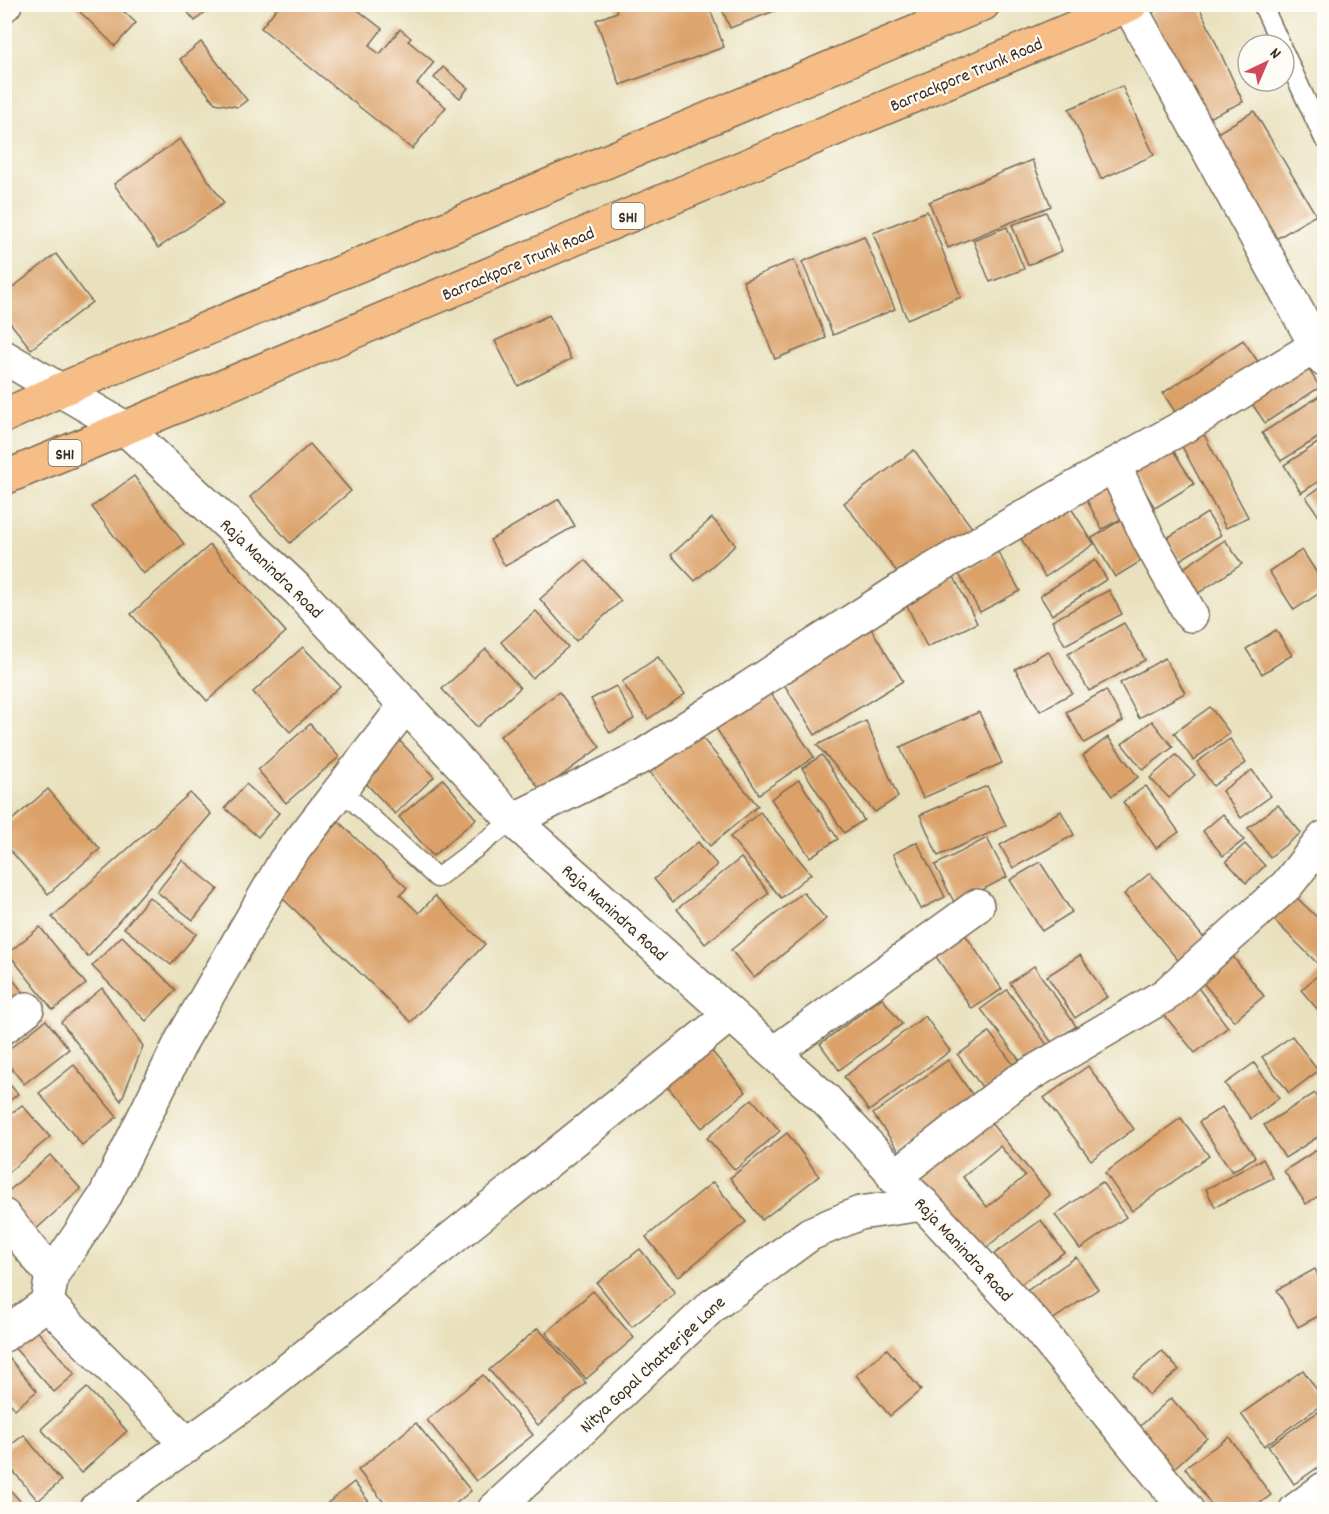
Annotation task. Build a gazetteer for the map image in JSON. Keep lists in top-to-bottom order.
{
  "streets": {
    "main road": ["Barrackpore Trunk Road", "SH1"],
    "street": ["Raja Manindra Road", "Nitya Gopal Chatterjee Lane"]
  },
  "crossings": [
    ["Barrackpore Trunk Road", "Raja Manindra Road"],
    ["Raja Manindra Road", "Nitya Gopal Chatterjee Lane"]
  ],
  "north": "top right"
}
